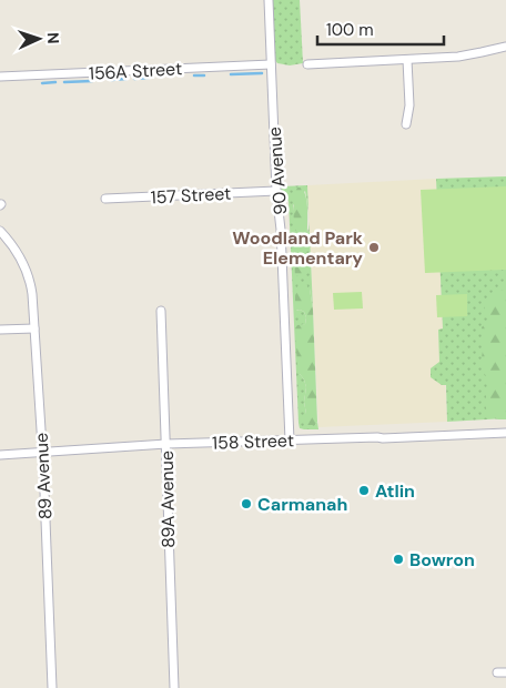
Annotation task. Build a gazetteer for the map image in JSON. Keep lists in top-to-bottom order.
{
  "streets": {
    "street": [
      "156A Street",
      "90 Avenue",
      "157 Street",
      "158 Street",
      "89 Avenue",
      "89A Avenue"
    ]
  },
  "crossings": [
    ["156A Street", "90 Avenue"],
    ["90 Avenue", "157 Street"],
    ["90 Avenue", "158 Street"],
    ["158 Street", "89 Avenue"],
    ["158 Street", "89A Avenue"]
  ],
  "places": [
    "Woodland Park Elementary",
    "Atlin",
    "Carmanah",
    "Bowron"
  ],
  "scale_bar": "100 m",
  "north": "right"
}
